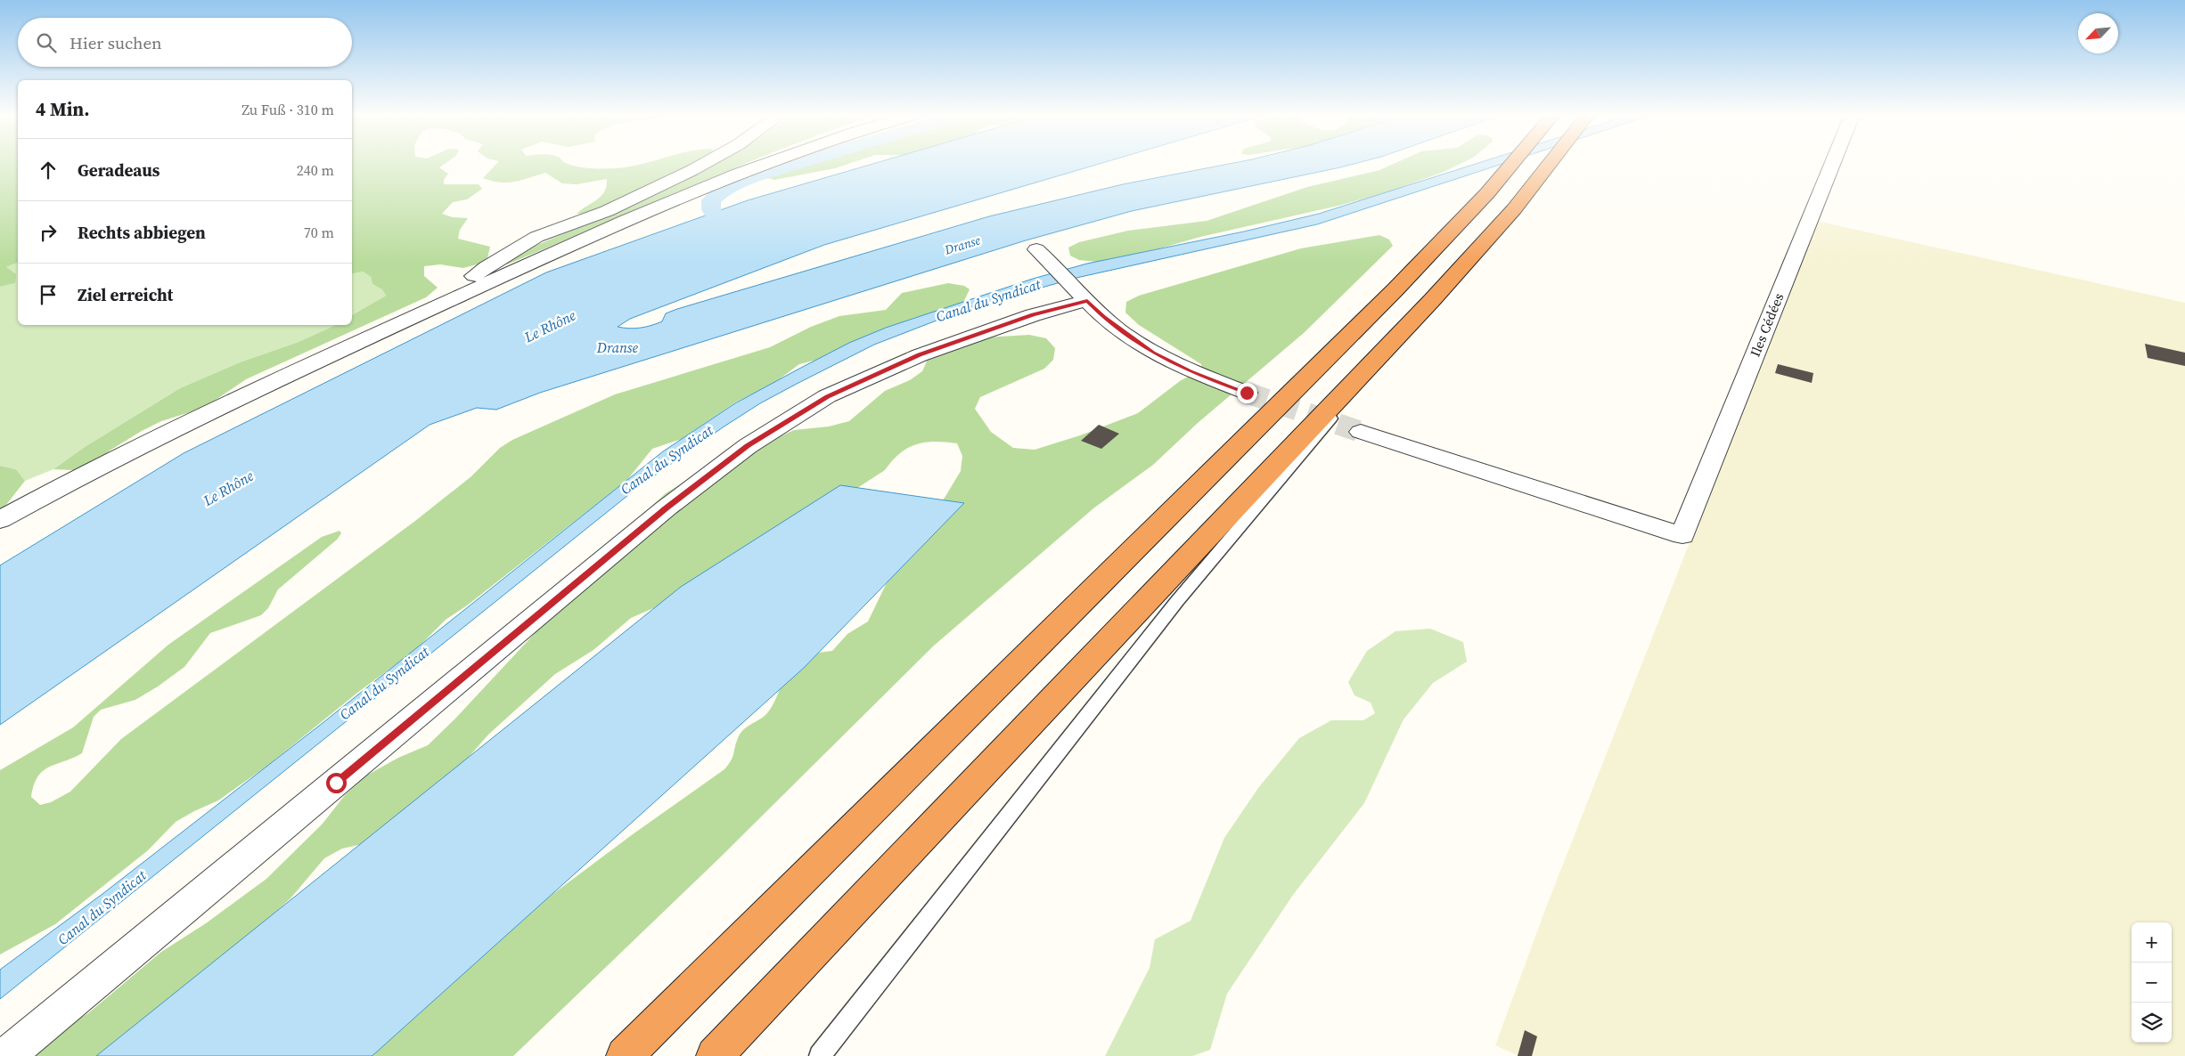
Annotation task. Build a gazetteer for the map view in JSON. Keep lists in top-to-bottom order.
{
  "streets": {
    "street": ["Iles Cédées"]
  },
  "water": ["Dranse", "Canal du Syndicat", "Le Rhône"],
  "north": "bottom left",
  "page": {
    "search": "Hier suchen",
    "heading": ["4 Min.", "Zu Fuß · 310 m"],
    "list": [
      ["Geradeaus", "240 m"],
      ["Rechts abbiegen", "70 m"],
      "Ziel erreicht"
    ],
    "map_buttons": ["+", "−"]
  }
}
